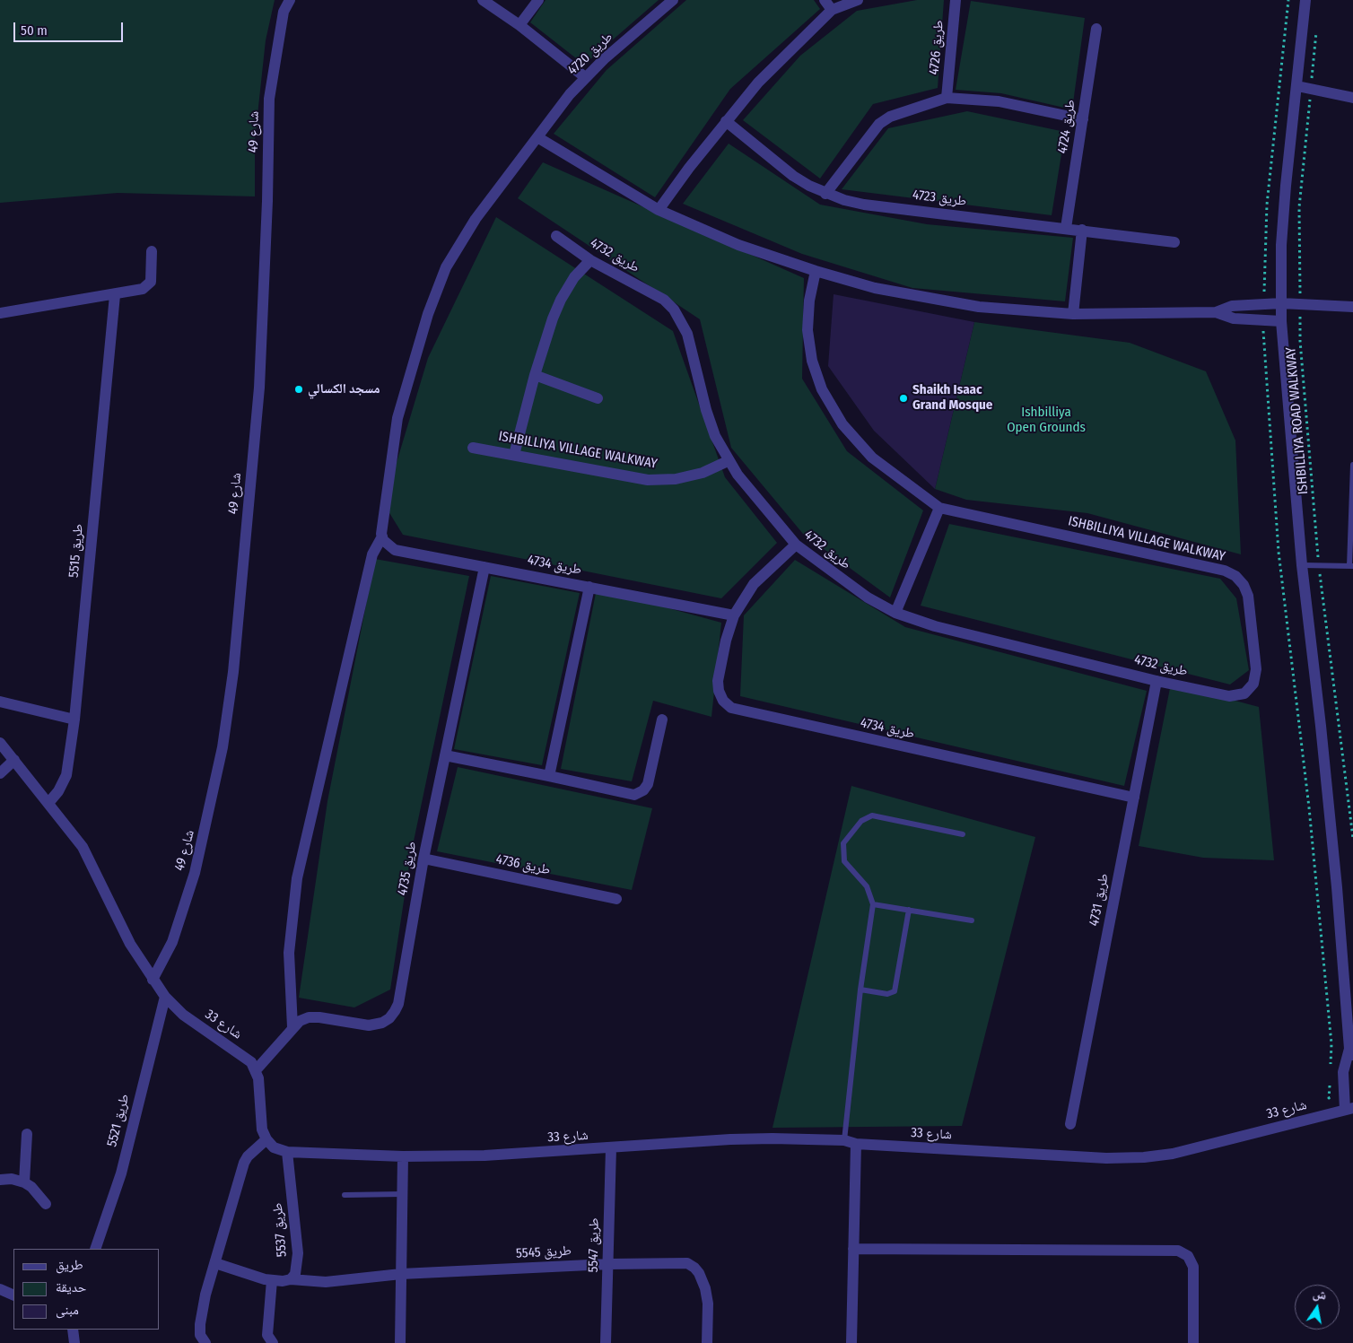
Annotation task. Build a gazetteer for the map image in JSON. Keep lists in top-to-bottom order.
{
  "streets": {
    "street": [
      "طريق 4726",
      "طريق 4720",
      "طريق 4724",
      "شارع 49",
      "طريق 4723",
      "طريق 4732",
      "ISHBILLIYA VILLAGE WALKWAY",
      "طريق 5515",
      "طريق 4734",
      "طريق 4736",
      "طريق 4735",
      "طريق 4731",
      "شارع 33",
      "طريق 5521",
      "طريق 5537",
      "طريق 5547",
      "طريق 5545"
    ],
    "path": ["ISHBILLIYA ROAD WALKWAY"]
  },
  "crossings": [
    ["طريق 4724", "طريق 4723"],
    ["شارع 49", "شارع 33"],
    ["طريق 4732", "ISHBILLIYA VILLAGE WALKWAY"],
    ["طريق 4732", "طريق 4734"],
    ["طريق 4732", "طريق 4731"],
    ["طريق 5515", "شارع 33"],
    ["طريق 4734", "طريق 4735"],
    ["طريق 4734", "طريق 4731"],
    ["طريق 4736", "طريق 4735"],
    ["طريق 4735", "شارع 33"],
    ["شارع 33", "طريق 5521"],
    ["شارع 33", "طريق 5537"],
    ["شارع 33", "طريق 5547"],
    ["طريق 5537", "طريق 5545"],
    ["طريق 5547", "طريق 5545"]
  ],
  "parks": ["Ishbilliya Open Grounds"],
  "places": ["مسجد الكسالي", "Shaikh Isaac Grand Mosque"],
  "legend": ["طريق", "حديقة", "مبنى"],
  "scale_bar": "50 m",
  "north": "top"
}
